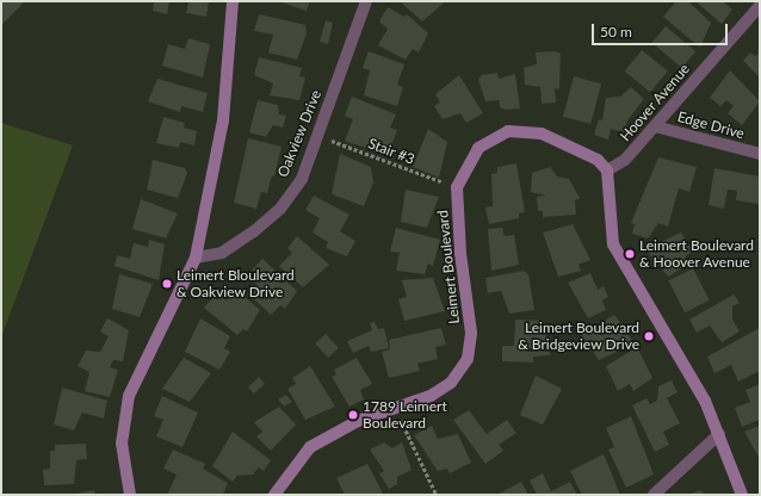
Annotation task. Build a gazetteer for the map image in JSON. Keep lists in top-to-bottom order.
{
  "streets": {
    "street": [
      "Hoover Avenue",
      "Edge Drive",
      "Oakview Drive",
      "Leimert Boulevard"
    ],
    "path": ["Stair #3"]
  },
  "crossings": [
    ["Hoover Avenue", "Edge Drive"],
    ["Oakview Drive", "Stair #3"],
    ["Stair #3", "Leimert Boulevard"]
  ],
  "places": [
    "Leimert Boulevard & Hoover Avenue",
    "Leimert Bloulevard & Oakview Drive",
    "Leimert Boulevard & Bridgeview Drive",
    "1789 Leimert Boulevard"
  ],
  "scale_bar": "50 m"
}
